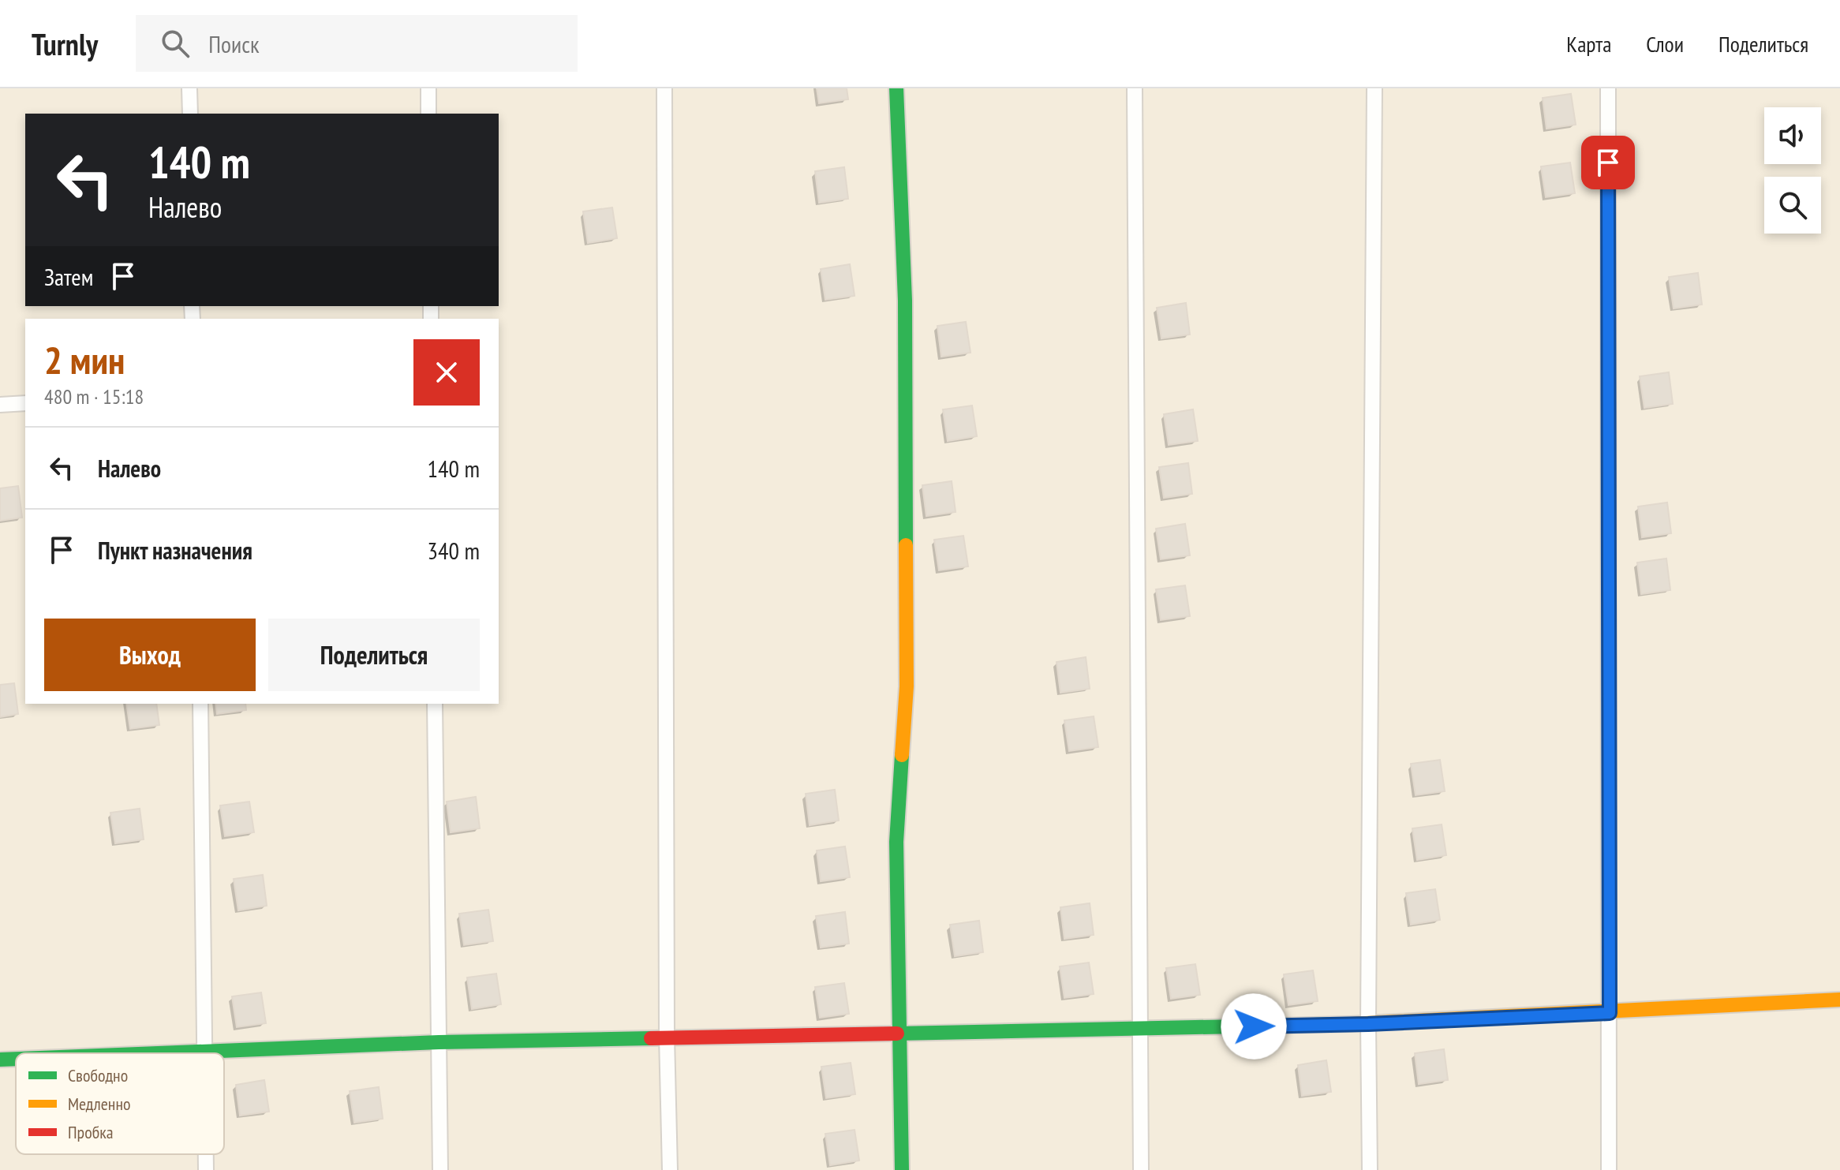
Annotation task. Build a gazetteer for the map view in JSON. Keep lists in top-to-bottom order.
{
  "legend": ["Свободно", "Медленно", "Пробка"],
  "page": {
    "header": "Turnly",
    "search": "Поиск",
    "nav": ["Карта", "Слои", "Поделиться"],
    "turn": ["140 m", "Налево"],
    "then": "Затем",
    "heading": ["2 мин", "480 m · 15:18"],
    "list": [
      {
        "name": "Налево",
        "value": "140 m"
      },
      {
        "name": "Пункт назначения",
        "value": "340 m"
      }
    ],
    "buttons": ["Выход", "Поделиться"]
  }
}
